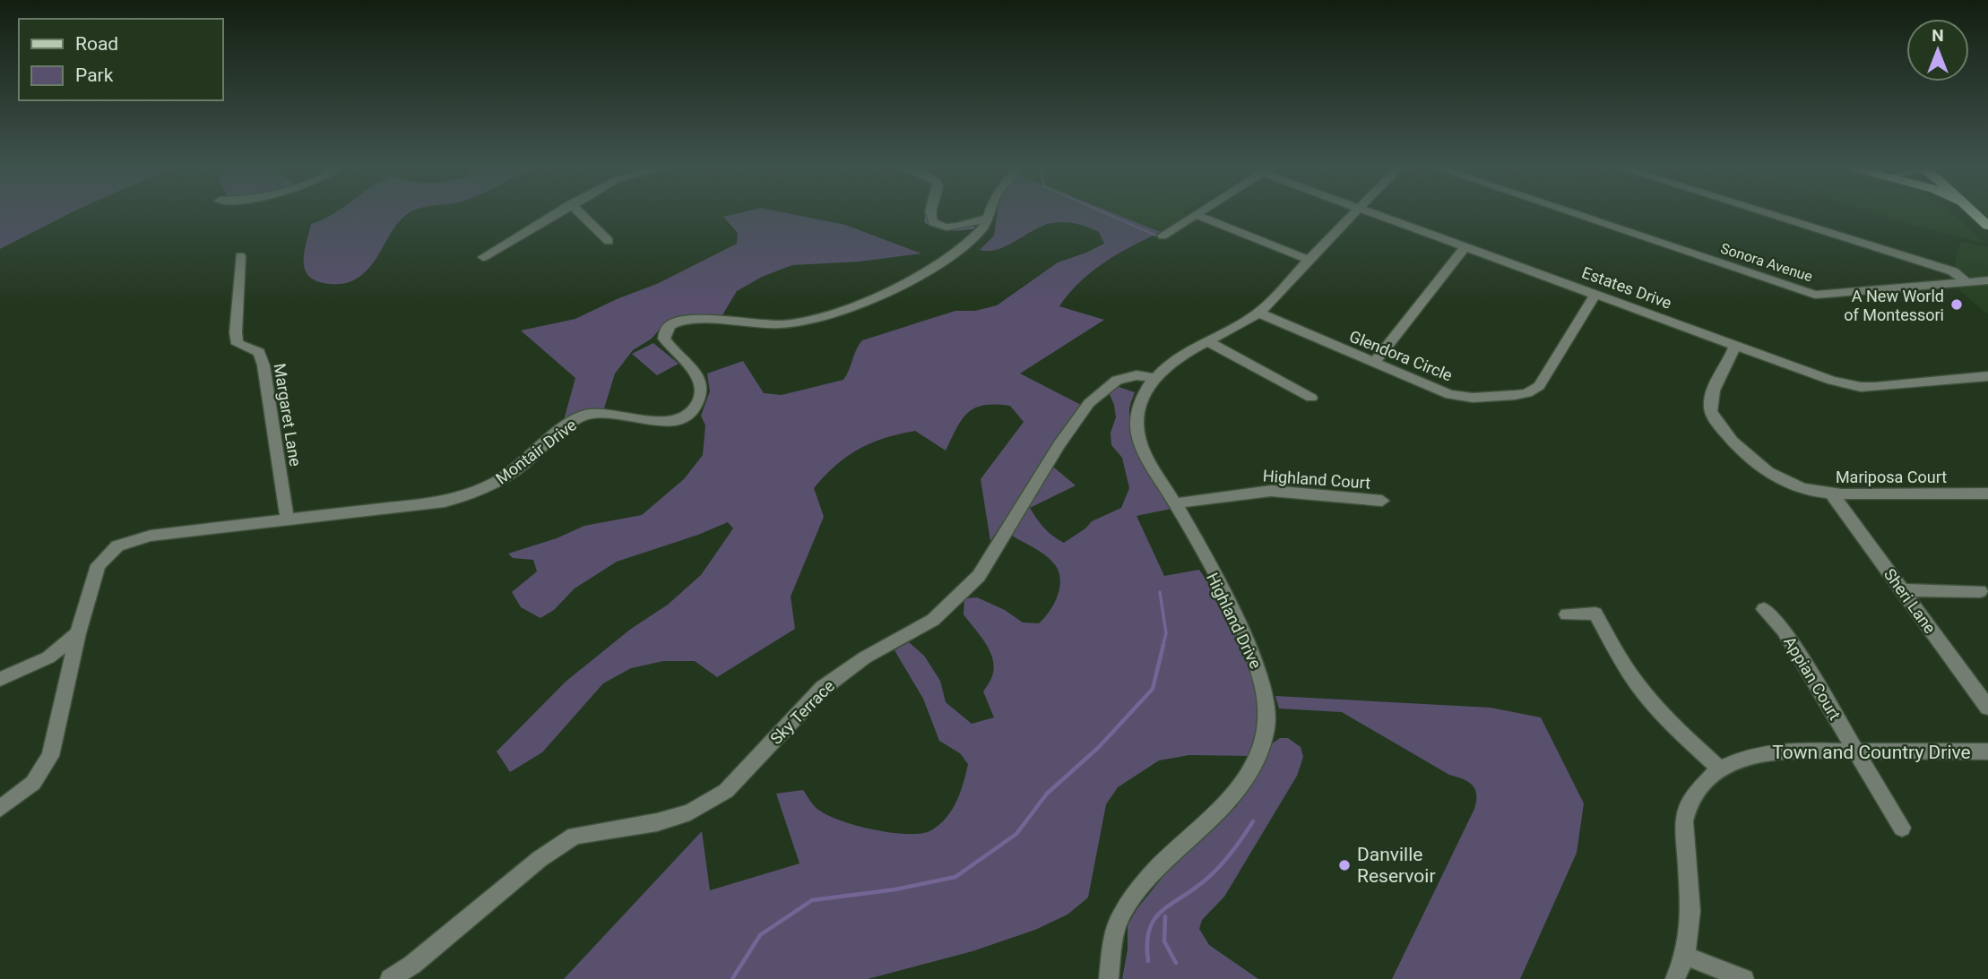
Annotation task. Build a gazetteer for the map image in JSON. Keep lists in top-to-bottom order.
{
  "streets": {
    "street": [
      "Sonora Avenue",
      "Estates Drive",
      "Glendora Circle",
      "Margaret Lane",
      "Montair Drive",
      "Mariposa Court",
      "Highland Court",
      "Sheri Lane",
      "Highland Drive",
      "Appian Court",
      "Sky Terrace",
      "Town and Country Drive"
    ]
  },
  "crossings": [
    ["Estates Drive", "Glendora Circle"],
    ["Estates Drive", "Mariposa Court"],
    ["Margaret Lane", "Montair Drive"],
    ["Mariposa Court", "Sheri Lane"],
    ["Highland Court", "Highland Drive"],
    ["Highland Drive", "Sky Terrace"],
    ["Appian Court", "Town and Country Drive"]
  ],
  "places": ["A New World of Montessori", "Danville Reservoir"],
  "legend": ["Road", "Park"],
  "north": "top"
}
